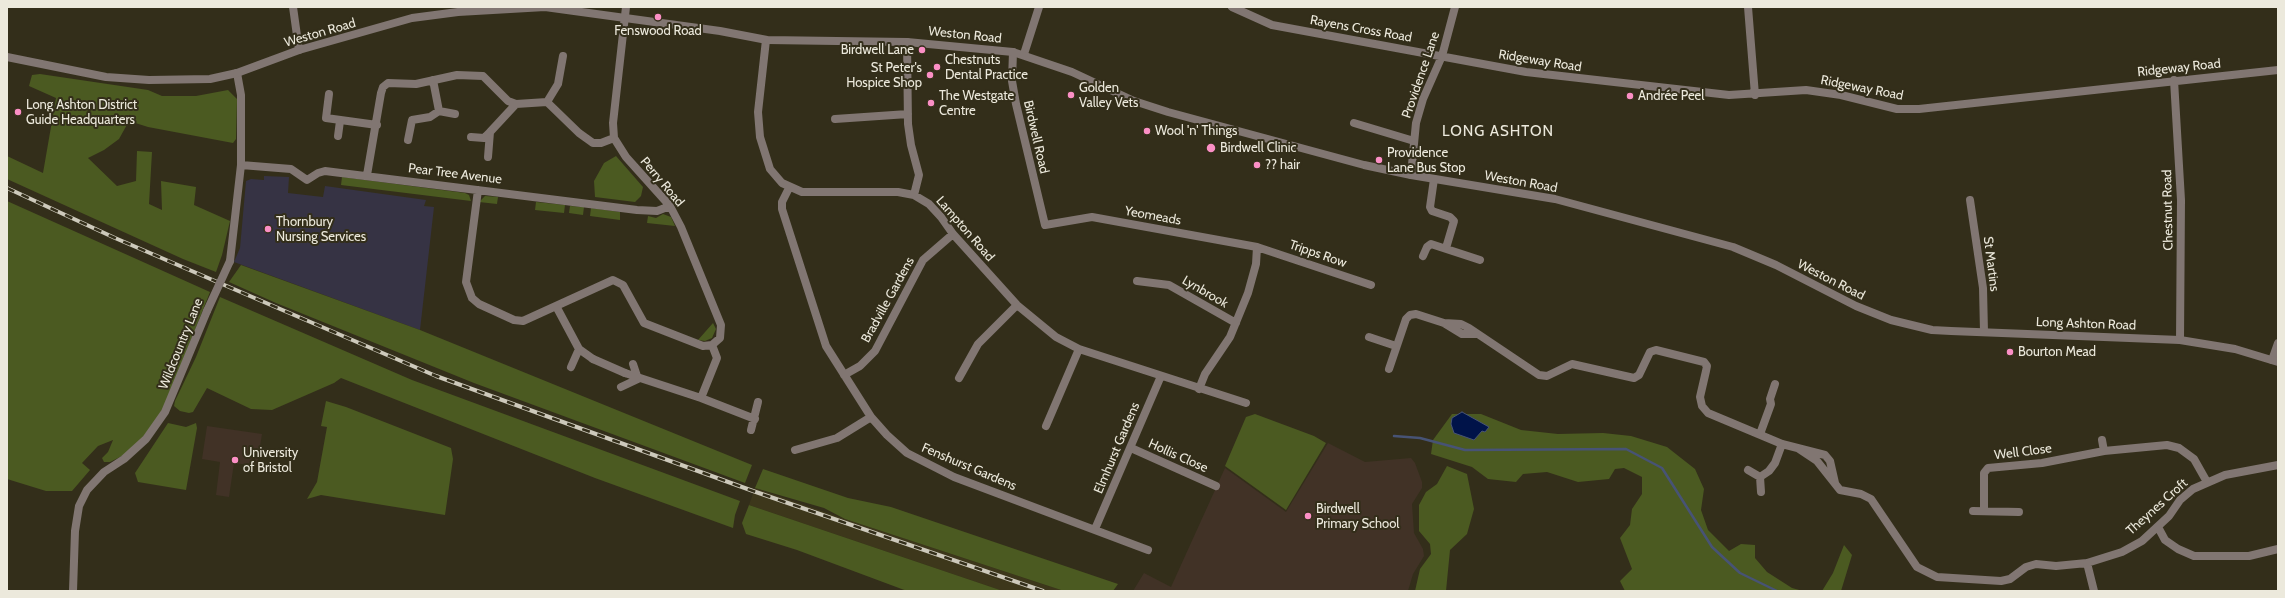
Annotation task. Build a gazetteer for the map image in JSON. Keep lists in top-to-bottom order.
{
  "streets": {
    "street": [
      "Rayens Cross Road",
      "Weston Road",
      "Ridgeway Road",
      "Providence Lane",
      "Birdwell Road",
      "Pear Tree Avenue",
      "Perry Road",
      "Chestnut Road",
      "Yeomeads",
      "Lampton Road",
      "Tripps Row",
      "St Martins",
      "Lynbrook",
      "Bradville Gardens",
      "Long Ashton Road",
      "Wildcountry Lane",
      "Elmhurst Gardens",
      "Well Close",
      "Hollis Close",
      "Fenshurst Gardens",
      "Theynes Croft"
    ]
  },
  "crossings": [
    ["Rayens Cross Road", "Ridgeway Road"],
    ["Rayens Cross Road", "Providence Lane"],
    ["Weston Road", "Providence Lane"],
    ["Weston Road", "Birdwell Road"],
    ["Weston Road", "Long Ashton Road"],
    ["Weston Road", "Wildcountry Lane"],
    ["Ridgeway Road", "Providence Lane"],
    ["Ridgeway Road", "Chestnut Road"],
    ["Birdwell Road", "Yeomeads"],
    ["Pear Tree Avenue", "Perry Road"],
    ["Pear Tree Avenue", "Wildcountry Lane"],
    ["Chestnut Road", "Long Ashton Road"],
    ["Yeomeads", "Tripps Row"],
    ["Yeomeads", "Lynbrook"],
    ["Lampton Road", "Lynbrook"],
    ["Lampton Road", "Bradville Gardens"],
    ["Lampton Road", "Elmhurst Gardens"],
    ["Lampton Road", "Fenshurst Gardens"],
    ["Tripps Row", "Lynbrook"],
    ["St Martins", "Long Ashton Road"],
    ["Bradville Gardens", "Fenshurst Gardens"],
    ["Elmhurst Gardens", "Hollis Close"],
    ["Elmhurst Gardens", "Fenshurst Gardens"],
    ["Well Close", "Theynes Croft"]
  ],
  "districts": ["LONG ASHTON"],
  "places": [
    "Fenswood Road",
    "Birdwell Lane",
    "Chestnuts Dental Practice",
    "St Peter's Hospice Shop",
    "Golden Valley Vets",
    "Andrée Peel",
    "The Westgate Centre",
    "Long Ashton District Guide Headquarters",
    "Wool 'n' Things",
    "Birdwell Clinic",
    "Providence Lane Bus Stop",
    "?? hair",
    "Thornbury Nursing Services",
    "Bourton Mead",
    "University of Bristol",
    "Birdwell Primary School"
  ]
}
